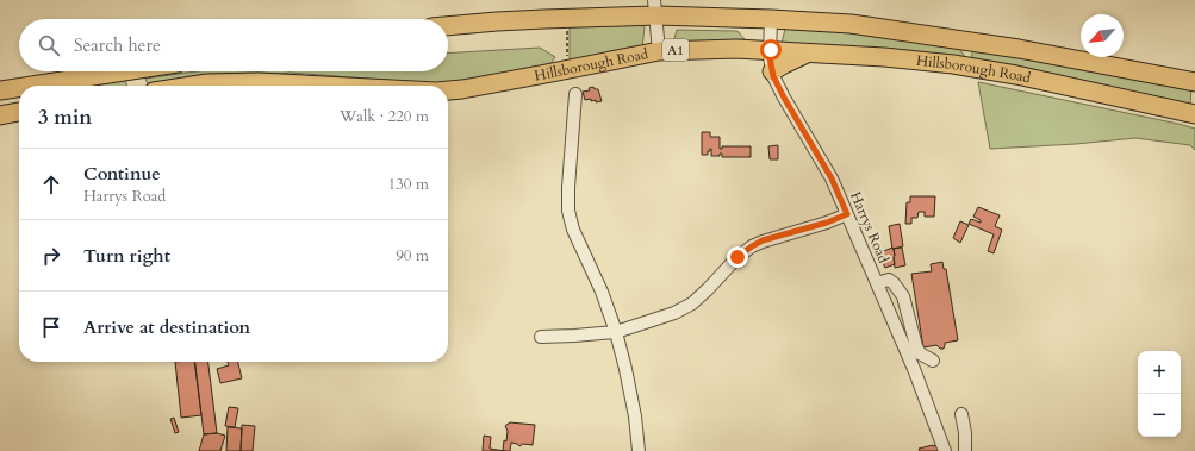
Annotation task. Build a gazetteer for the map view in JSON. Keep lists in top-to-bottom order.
{
  "streets": {
    "highway": ["A1", "Hillsborough Road"],
    "street": ["Harrys Road"]
  },
  "crossings": [
    ["Hillsborough Road", "Harrys Road"]
  ],
  "north": "bottom left",
  "page": {
    "search": "Search here",
    "heading": ["3 min", "Walk · 220 m"],
    "list": [
      ["Continue", "Harrys Road", "130 m"],
      ["Turn right", "90 m"],
      "Arrive at destination"
    ],
    "map_buttons": ["+", "−"]
  }
}
